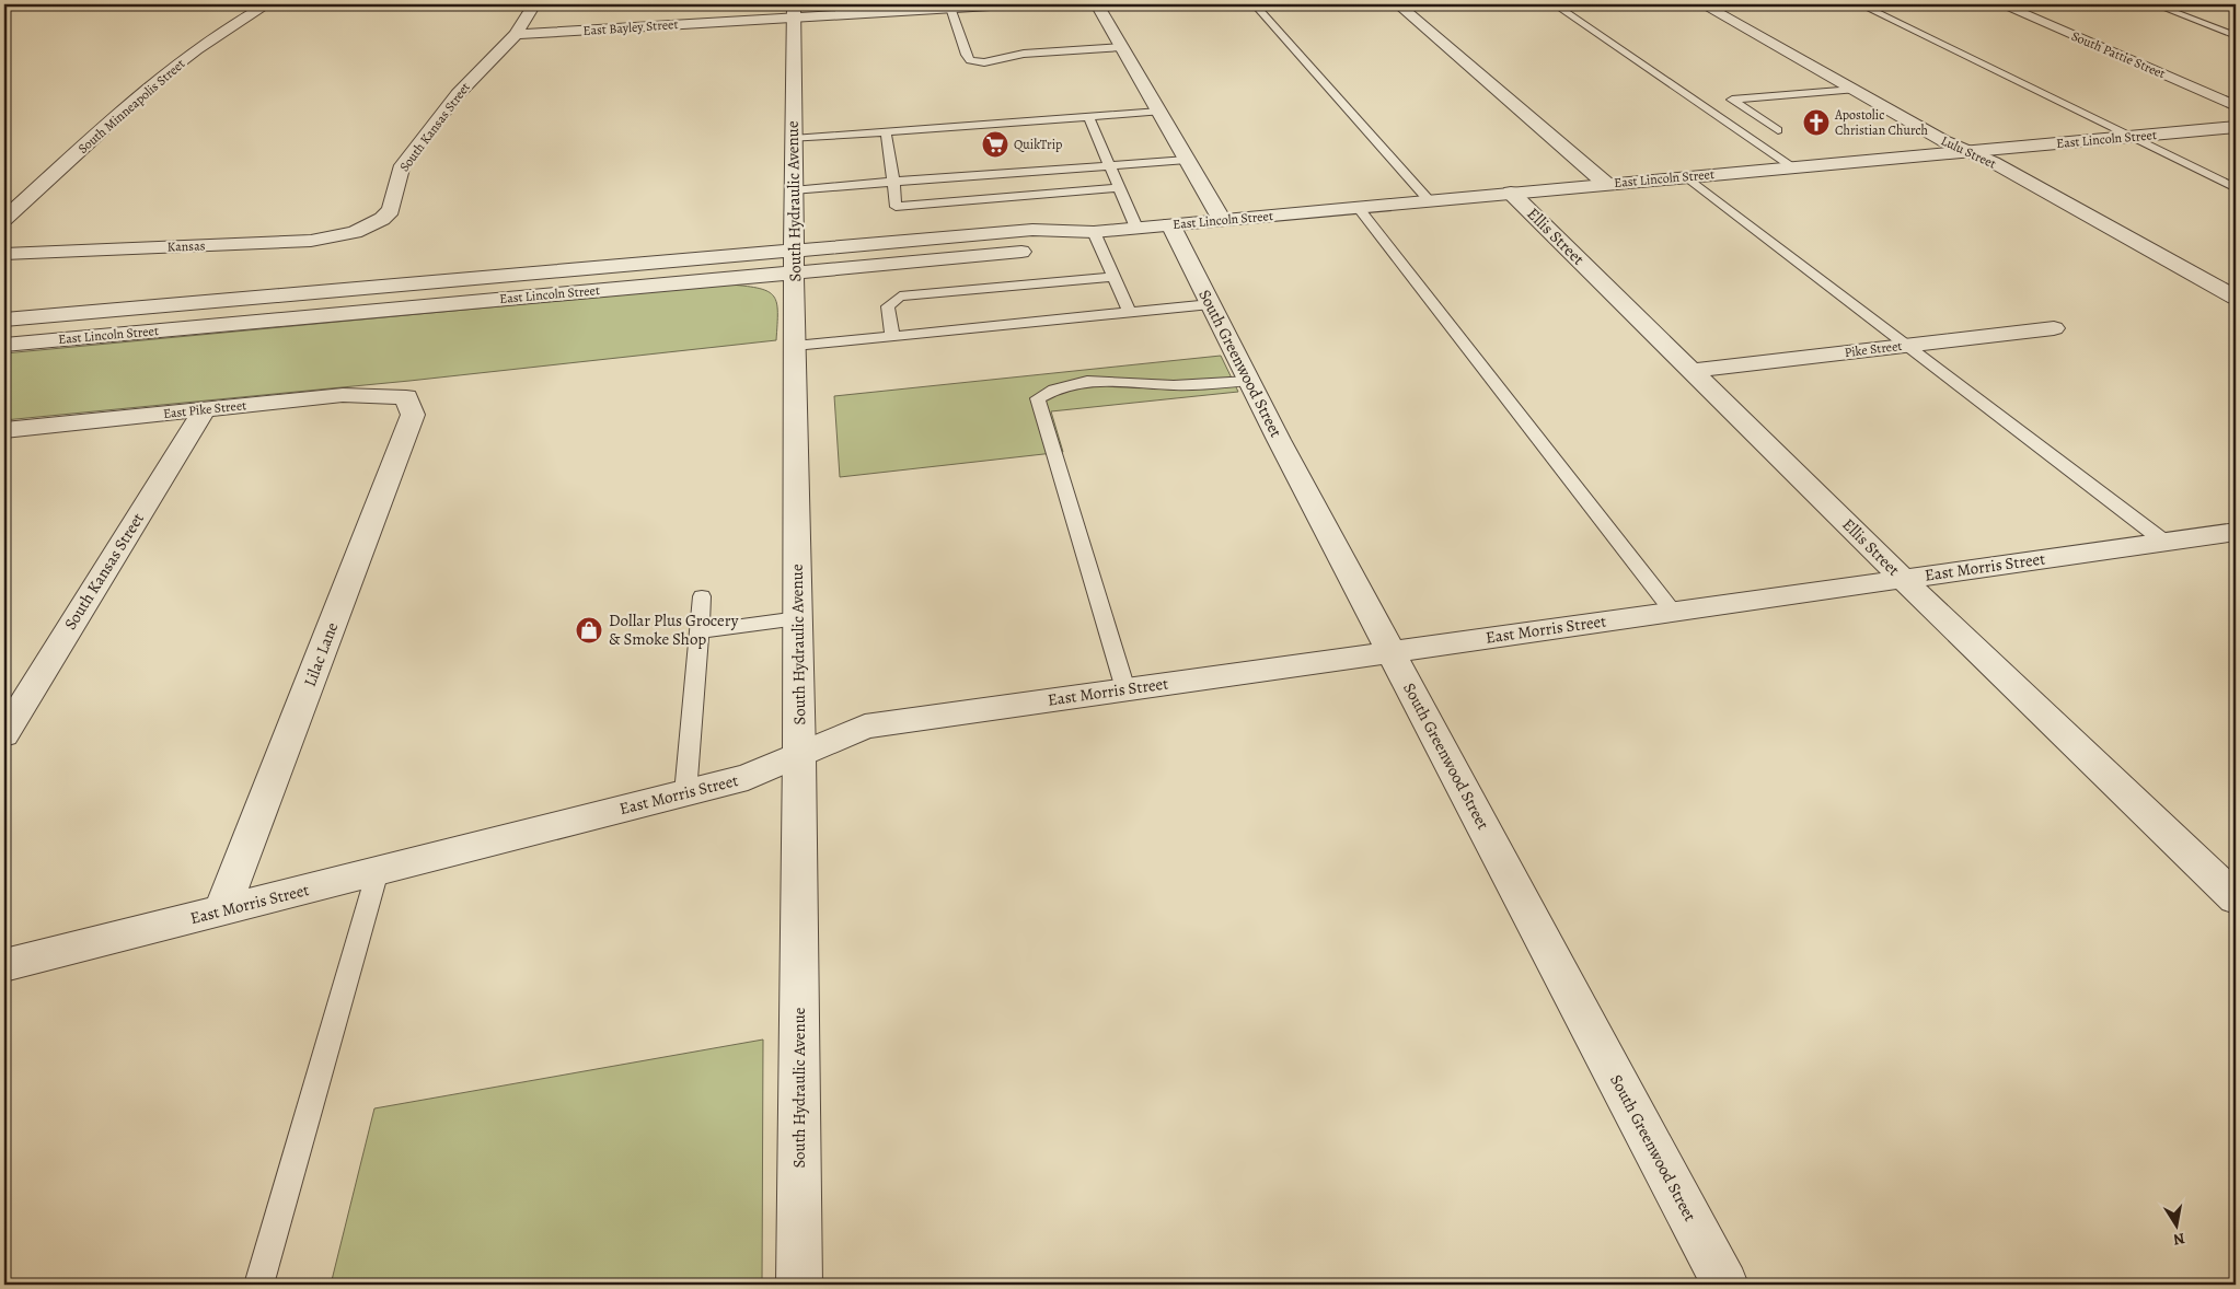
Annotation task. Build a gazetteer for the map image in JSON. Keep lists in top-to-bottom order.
{
  "streets": {
    "street": [
      "East Bayley Street",
      "South Pattie Street",
      "South Minneapolis Street",
      "South Kansas Street",
      "East Lincoln Street",
      "Lulu Street",
      "South Hydraulic Avenue",
      "Ellis Street",
      "Kansas",
      "Pike Street",
      "South Greenwood Street",
      "East Pike Street",
      "East Morris Street",
      "Lilac Lane"
    ]
  },
  "crossings": [
    ["East Bayley Street", "South Kansas Street"],
    ["East Bayley Street", "South Hydraulic Avenue"],
    ["South Kansas Street", "Kansas"],
    ["South Kansas Street", "East Pike Street"],
    ["East Lincoln Street", "Lulu Street"],
    ["East Lincoln Street", "South Hydraulic Avenue"],
    ["East Lincoln Street", "Ellis Street"],
    ["East Lincoln Street", "South Greenwood Street"],
    ["South Hydraulic Avenue", "East Morris Street"],
    ["Ellis Street", "Pike Street"],
    ["Ellis Street", "East Morris Street"],
    ["South Greenwood Street", "East Morris Street"],
    ["East Pike Street", "Lilac Lane"],
    ["East Morris Street", "Lilac Lane"]
  ],
  "places": {
    "church": ["Apostolic Christian Church"],
    "supermarket": ["QuikTrip"],
    "shop": ["Dollar Plus Grocery & Smoke Shop"]
  },
  "north": "bottom"
}
